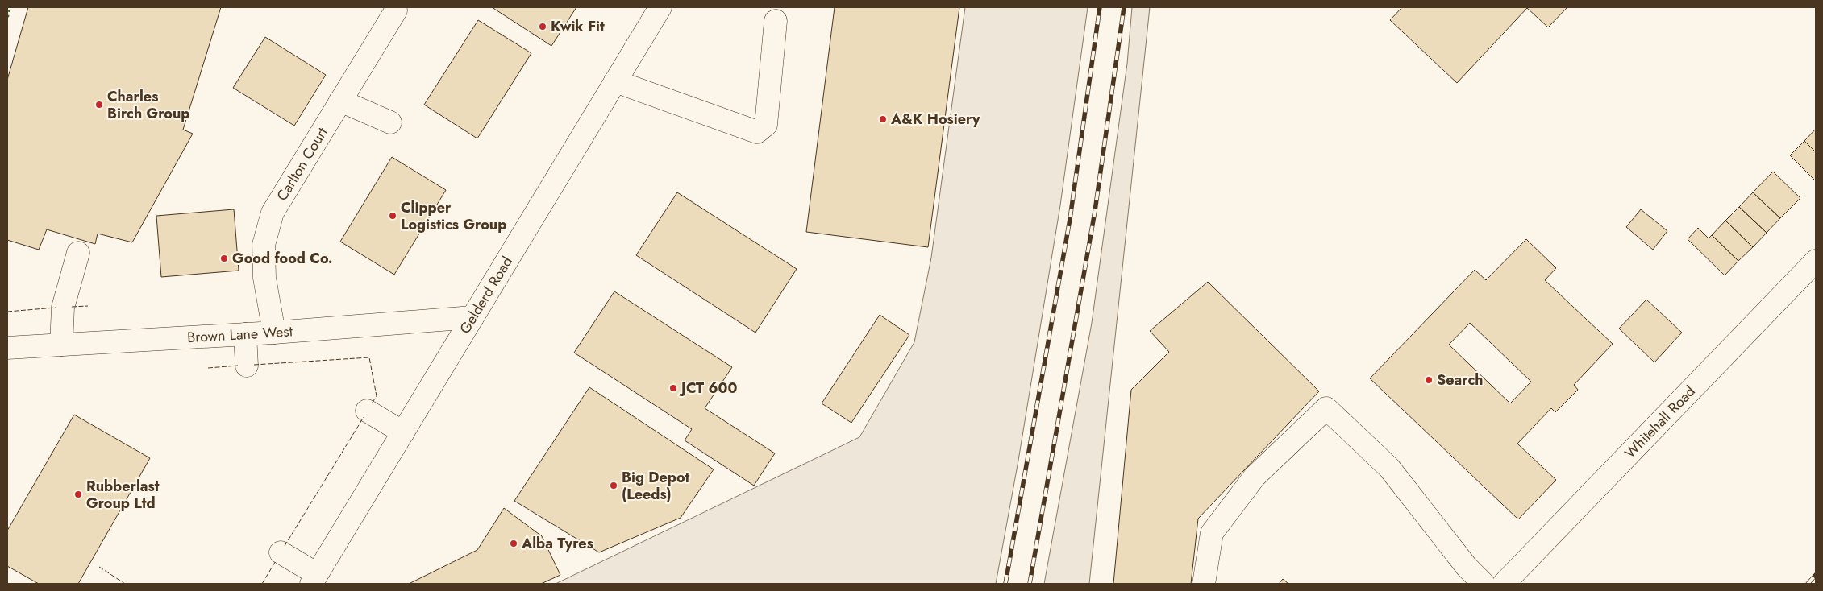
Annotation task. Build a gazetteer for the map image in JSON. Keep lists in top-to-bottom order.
{
  "streets": {
    "main road": [
      "Carlton Court",
      "Gelderd Road",
      "Brown Lane West",
      "Whitehall Road"
    ]
  },
  "crossings": [
    ["Carlton Court", "Brown Lane West"],
    ["Gelderd Road", "Brown Lane West"]
  ],
  "places": [
    "Kwik Fit",
    "Charles Birch Group",
    "A&K Hosiery",
    "Clipper Logistics Group",
    "Good food Co.",
    "Search",
    "JCT 600",
    "Big Depot (Leeds)",
    "Rubberlast Group Ltd",
    "Alba Tyres"
  ]
}
